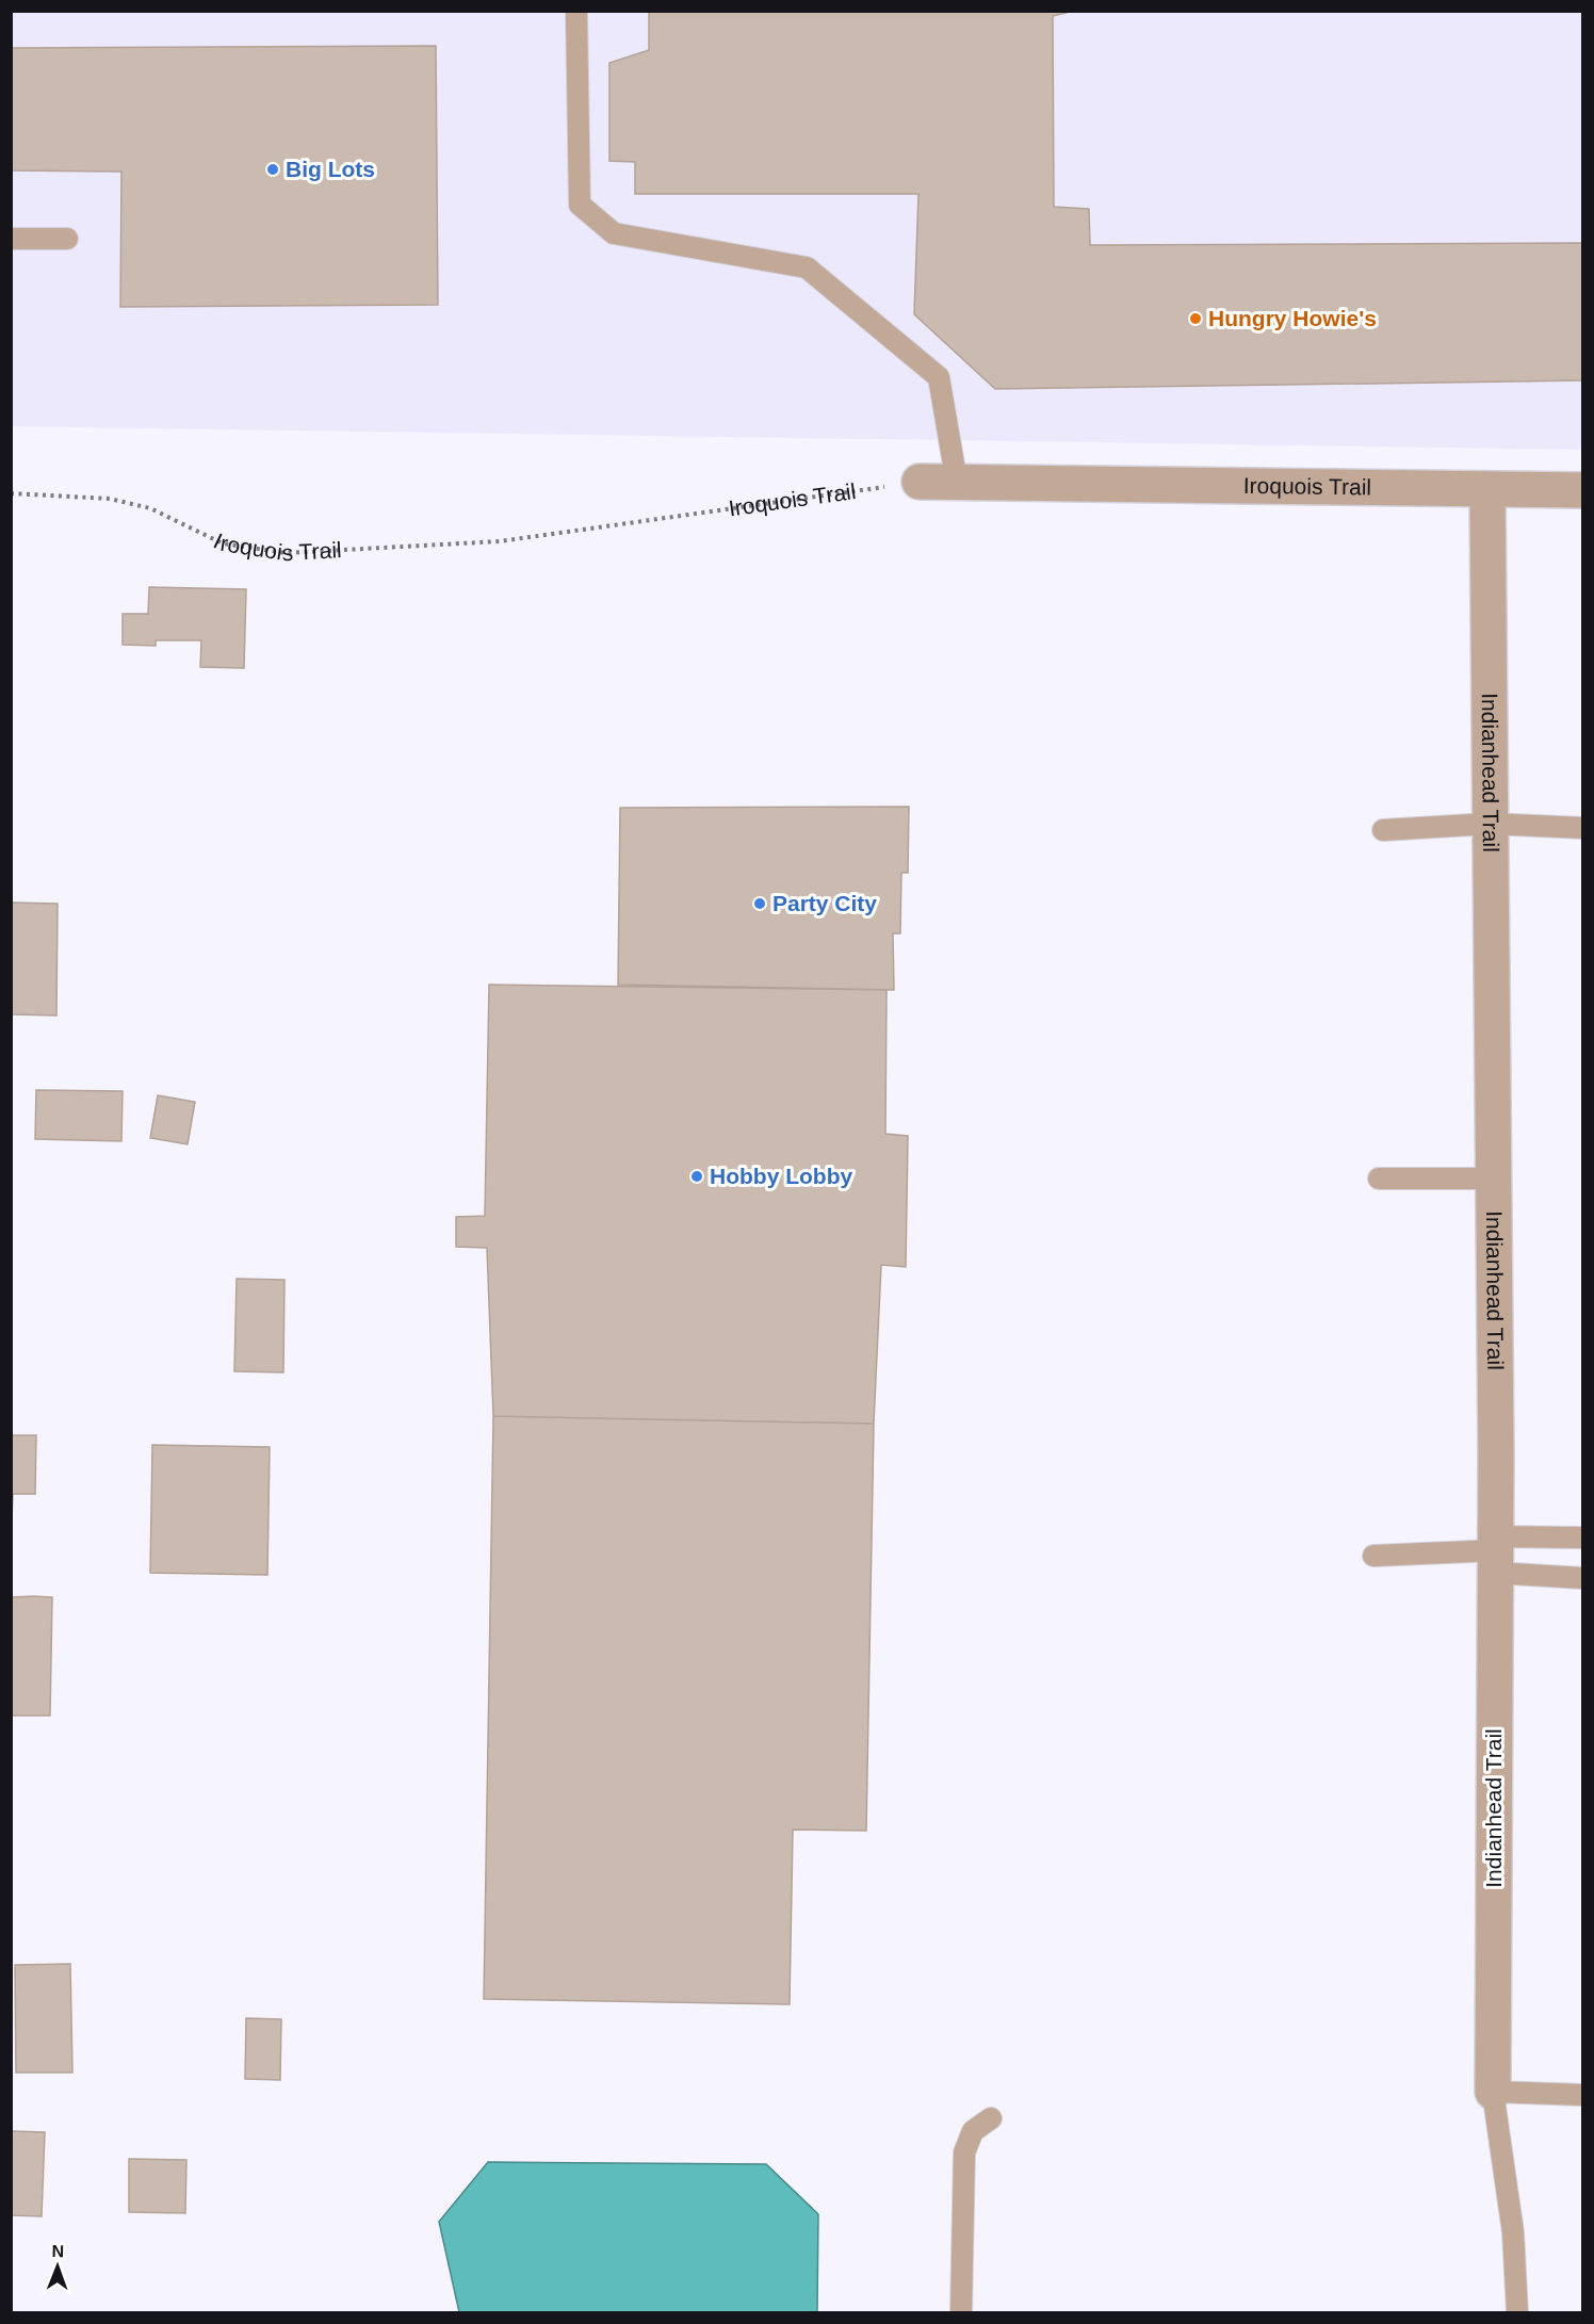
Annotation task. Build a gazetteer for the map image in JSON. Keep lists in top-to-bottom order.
{
  "streets": {
    "street": ["Iroquois Trail", "Indianhead Trail"]
  },
  "crossings": [
    ["Iroquois Trail", "Indianhead Trail"]
  ],
  "places": [
    "Big Lots",
    "Hungry Howie's",
    "Party City",
    "Hobby Lobby"
  ],
  "north": "top"
}
